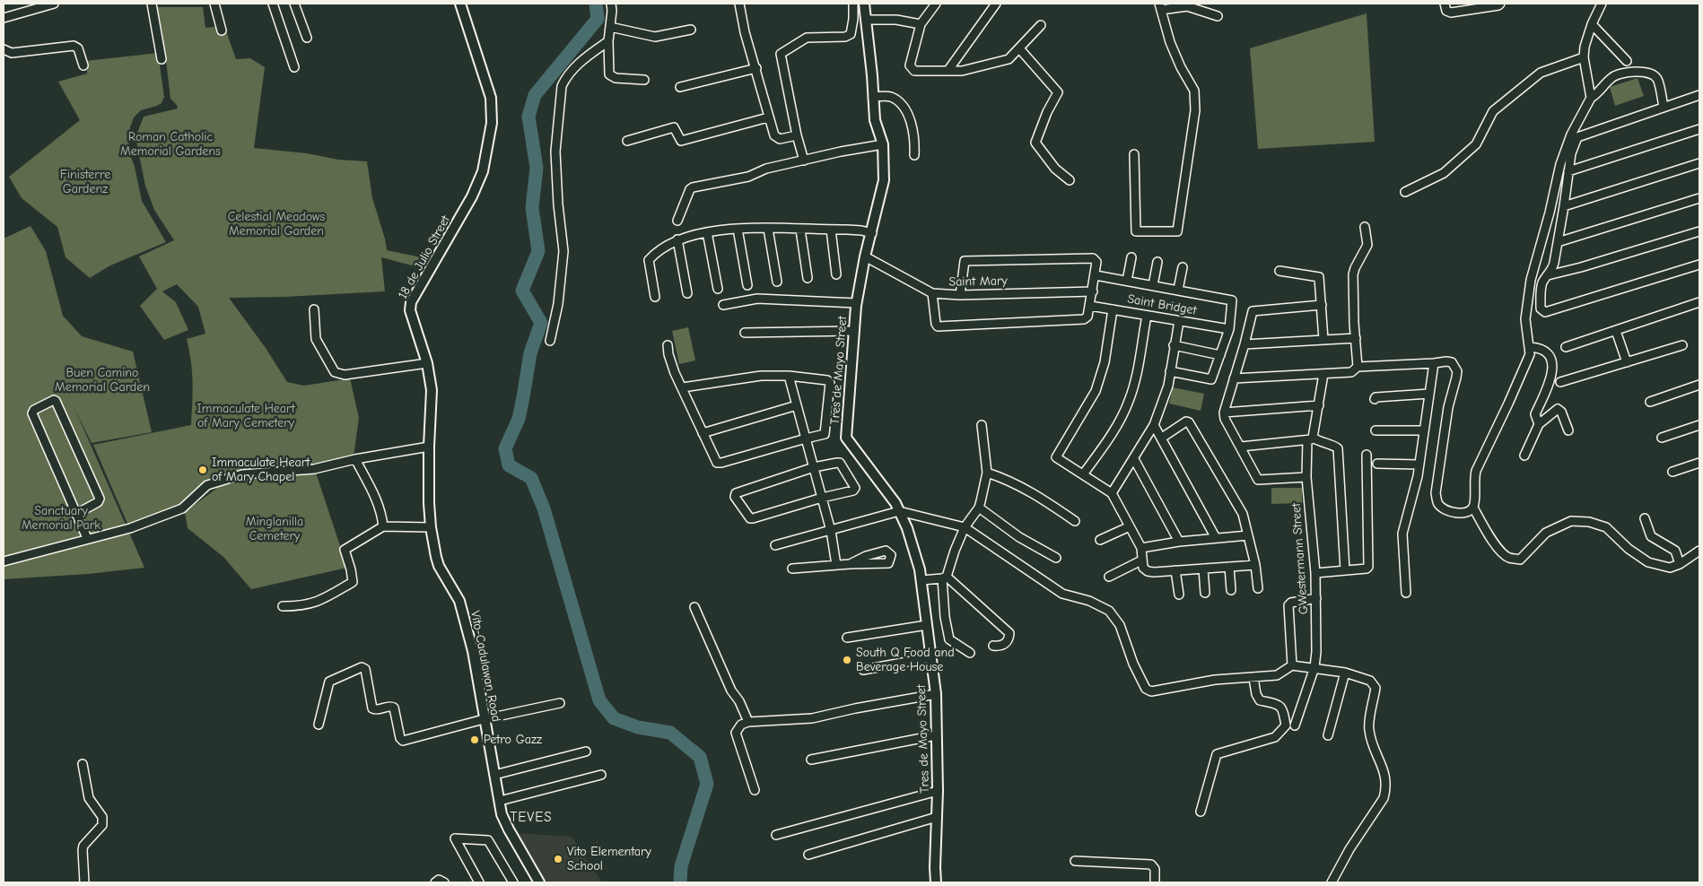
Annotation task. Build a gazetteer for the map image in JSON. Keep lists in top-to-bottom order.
{
  "streets": {
    "street": [
      "18 de Julio Street",
      "Saint Mary",
      "Saint Bridget",
      "Tres de Mayo Street",
      "GWestermann Street",
      "Vito-Cadulawan Road"
    ]
  },
  "crossings": [
    ["18 de Julio Street", "Vito-Cadulawan Road"],
    ["Saint Mary", "Tres de Mayo Street"]
  ],
  "districts": ["TEVES"],
  "parks": [
    "Roman Catholic Memorial Gardens",
    "Finisterre Gardenz",
    "Celestial Meadows Memorial Garden",
    "Buen Camino Memorial Garden",
    "Immaculate Heart of Mary Cemetery",
    "Sanctuary Memorial Park",
    "Minglanilla Cemetery"
  ],
  "places": [
    "Immaculate Heart of Mary Chapel",
    "South Q Food and Beverage House",
    "Petro Gazz",
    "Vito Elementary School"
  ]
}
